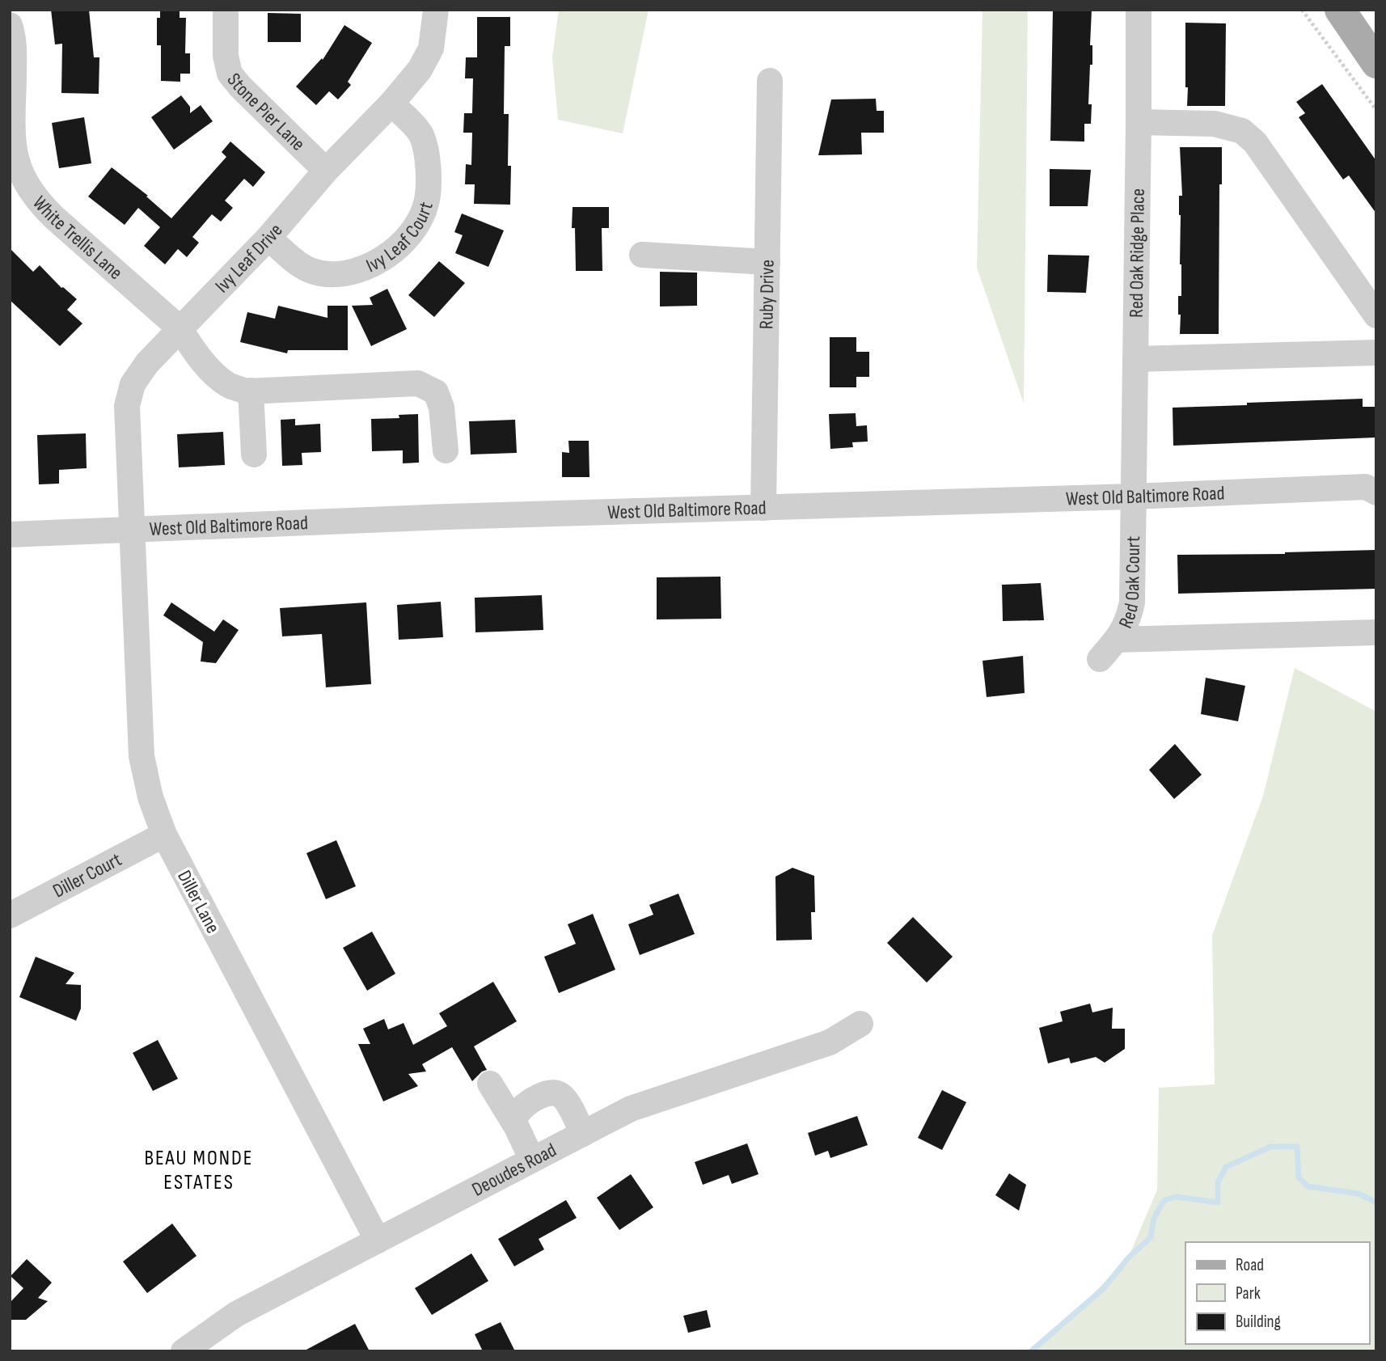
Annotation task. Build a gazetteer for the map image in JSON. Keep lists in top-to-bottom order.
{
  "streets": {
    "street": [
      "Stone Pier Lane",
      "Ivy Leaf Court",
      "White Trellis Lane",
      "Red Oak Ridge Place",
      "Ivy Leaf Drive",
      "Ruby Drive",
      "West Old Baltimore Road",
      "Red Oak Court",
      "Diller Court",
      "Diller Lane",
      "Deoudes Road"
    ]
  },
  "crossings": [
    ["Stone Pier Lane", "Ivy Leaf Drive"],
    ["Ivy Leaf Court", "Ivy Leaf Drive"],
    ["White Trellis Lane", "Ivy Leaf Drive"],
    ["Red Oak Ridge Place", "West Old Baltimore Road"],
    ["Red Oak Ridge Place", "Red Oak Court"],
    ["Ivy Leaf Drive", "West Old Baltimore Road"],
    ["Ivy Leaf Drive", "Diller Lane"],
    ["Ruby Drive", "West Old Baltimore Road"],
    ["West Old Baltimore Road", "Red Oak Court"],
    ["West Old Baltimore Road", "Diller Lane"],
    ["Diller Court", "Diller Lane"],
    ["Diller Lane", "Deoudes Road"]
  ],
  "districts": ["BEAU MONDE ESTATES"],
  "legend": ["Road", "Park", "Building"]
}
